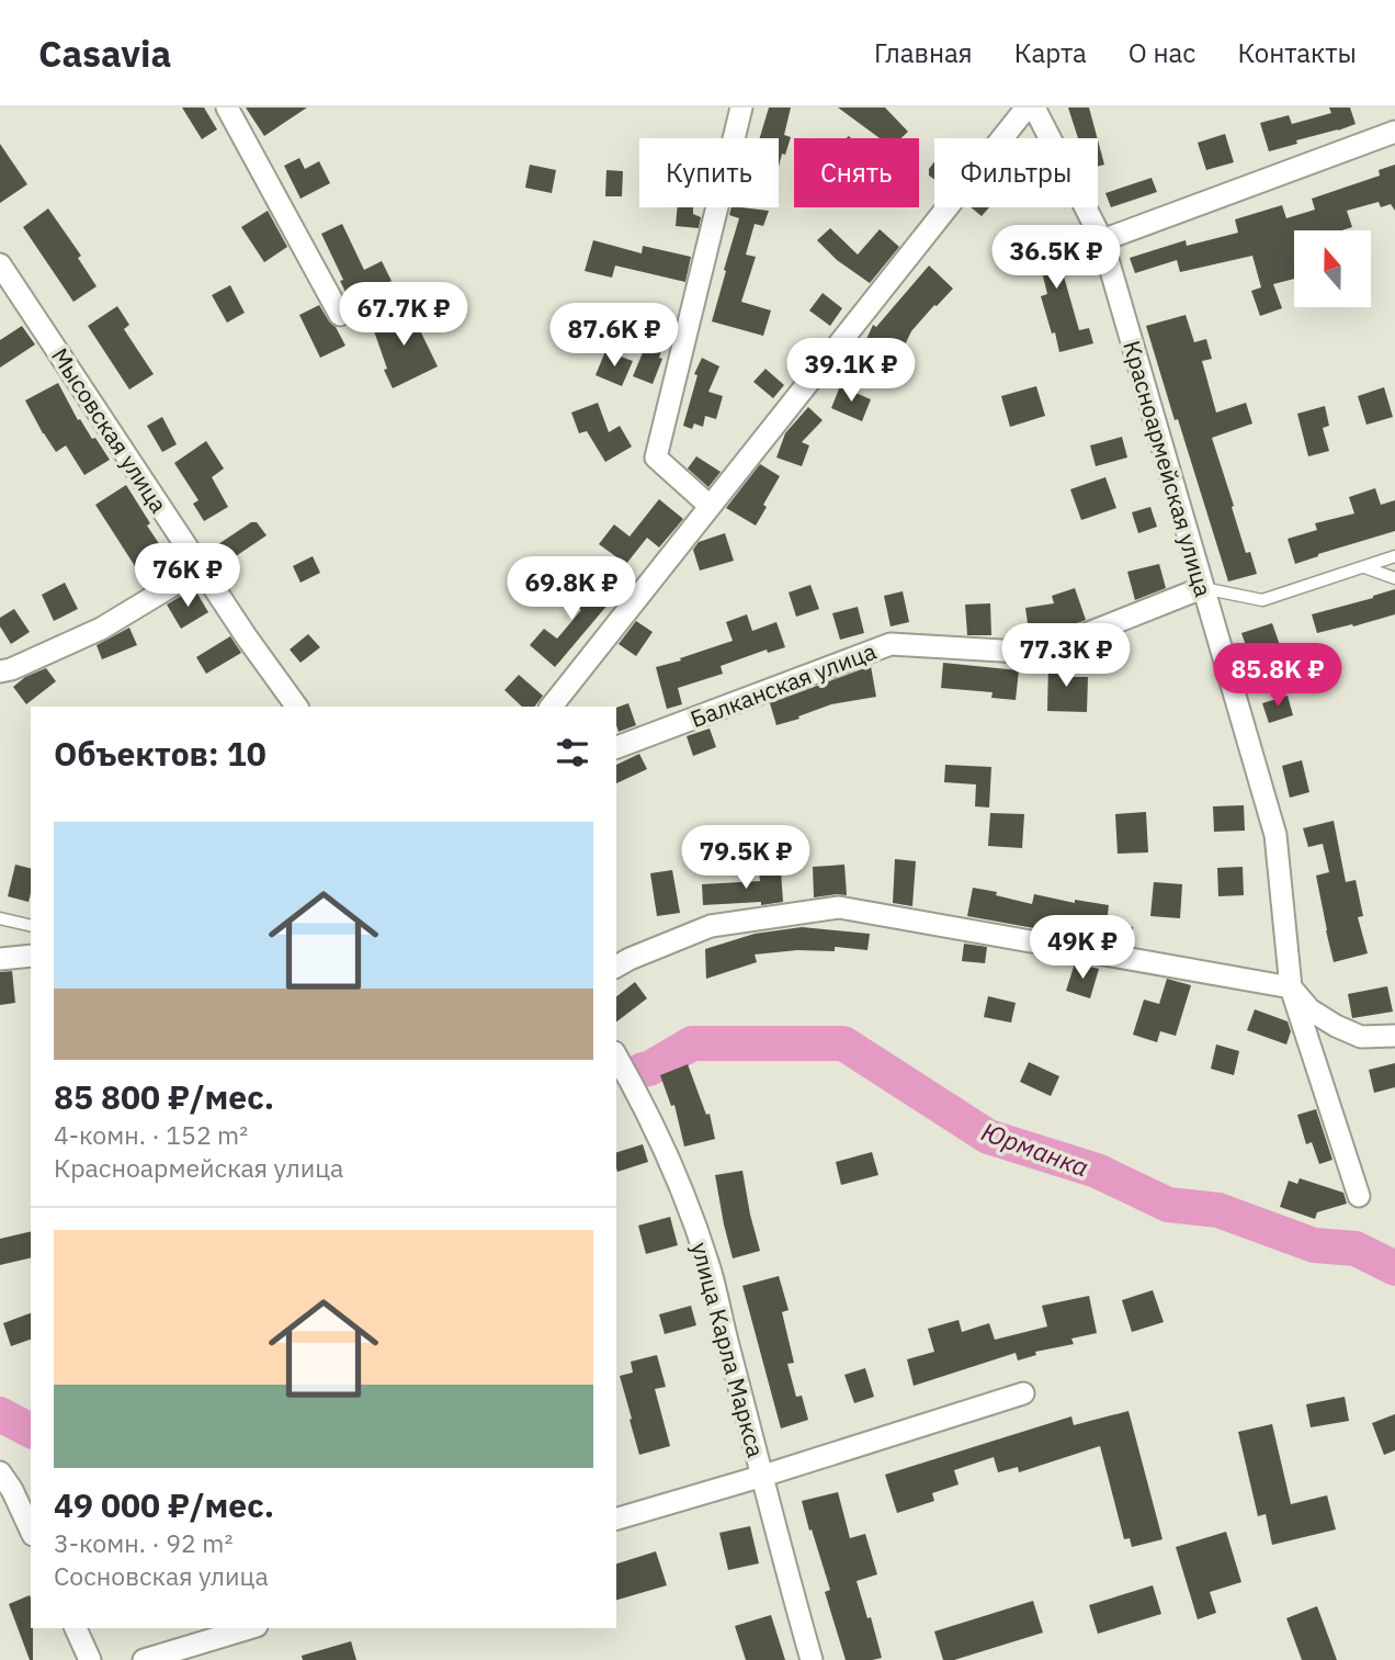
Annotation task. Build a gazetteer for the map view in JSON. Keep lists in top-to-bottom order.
{
  "streets": {
    "street": [
      "Мысовская улица",
      "Красноармейская улица",
      "Балканская улица",
      "улица Карла Маркса"
    ]
  },
  "crossings": [
    ["Красноармейская улица", "Балканская улица"]
  ],
  "water": ["Юрманка"],
  "north": "top",
  "page": {
    "header": "Casavia",
    "nav": [
      "Главная",
      "Карта",
      "О нас",
      "Контакты"
    ],
    "chip": ["Купить", "Снять", "Фильтры"],
    "price": [
      "36.5K ₽",
      "67.7K ₽",
      "87.6K ₽",
      "39.1K ₽",
      "76K ₽",
      "69.8K ₽",
      "77.3K ₽",
      "85.8K ₽",
      "79.5K ₽",
      "49K ₽"
    ],
    "heading": "Объектов: 10",
    "list": [
      {
        "name": "85 800 ₽/мес.",
        "note": "4-комн. · 152 m² · Красноармейская улица"
      },
      {
        "name": "49 000 ₽/мес.",
        "note": "3-комн. · 92 m² · Сосновская улица"
      }
    ]
  }
}
